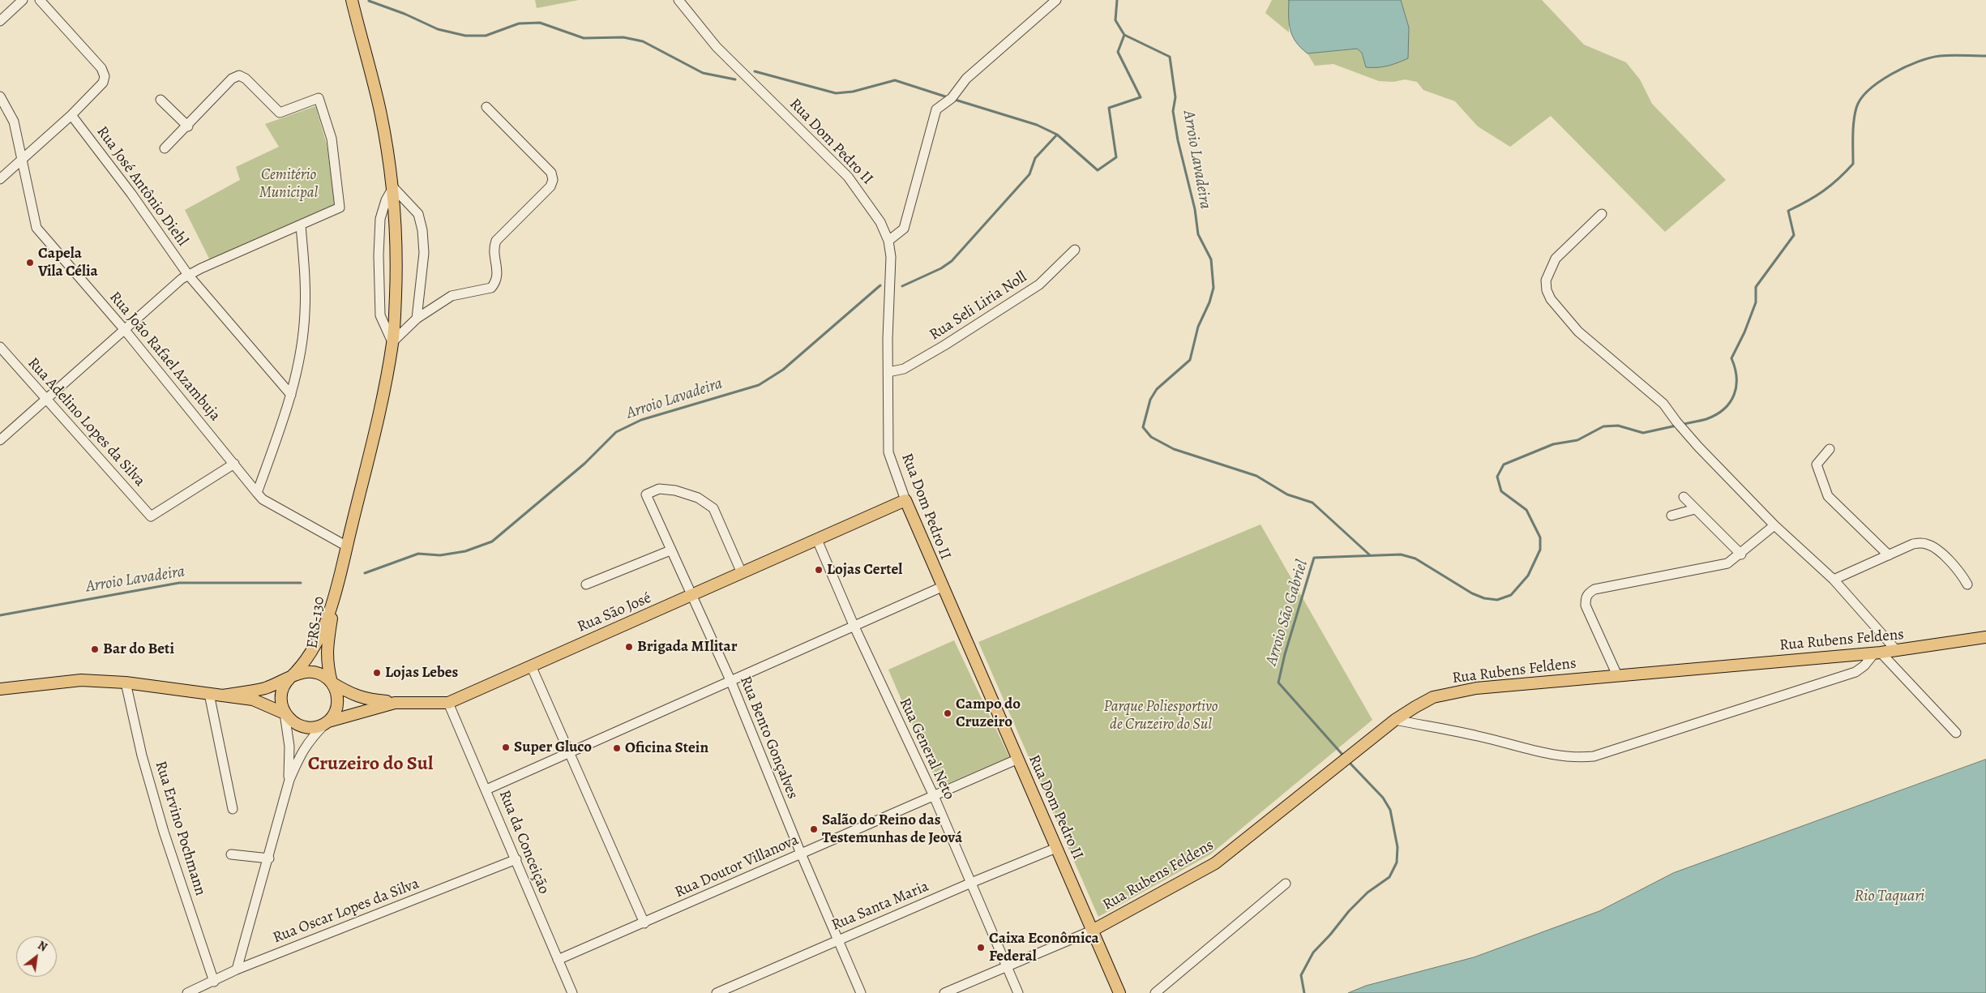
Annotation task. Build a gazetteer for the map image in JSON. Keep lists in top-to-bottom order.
{
  "streets": {
    "main road": [
      "Rua Dom Pedro II",
      "Rua São José",
      "ERS-130",
      "Rua Rubens Feldens"
    ],
    "street": [
      "Rua José Antônio Diehl",
      "Rua Seli Liria Noll",
      "Rua João Rafael Azambuja",
      "Rua Adelino Lopes da Silva",
      "Rua Bento Gonçalves",
      "Rua General Neto",
      "Rua Ervino Pochmann",
      "Rua da Conceição",
      "Rua Doutor Villanova",
      "Rua Santa Maria",
      "Rua Oscar Lopes da Silva"
    ]
  },
  "crossings": [
    ["Rua Dom Pedro II", "Rua Seli Liria Noll"],
    ["Rua Dom Pedro II", "Rua São José"],
    ["Rua Dom Pedro II", "Rua Rubens Feldens"],
    ["Rua Dom Pedro II", "Rua Doutor Villanova"],
    ["Rua Dom Pedro II", "Rua Santa Maria"],
    ["Rua João Rafael Azambuja", "Rua Adelino Lopes da Silva"],
    ["Rua João Rafael Azambuja", "ERS-130"],
    ["Rua São José", "ERS-130"],
    ["Rua São José", "Rua Bento Gonçalves"],
    ["Rua São José", "Rua General Neto"],
    ["Rua São José", "Rua da Conceição"],
    ["Rua Bento Gonçalves", "Rua Doutor Villanova"],
    ["Rua Bento Gonçalves", "Rua Santa Maria"],
    ["Rua General Neto", "Rua Doutor Villanova"],
    ["Rua General Neto", "Rua Santa Maria"],
    ["Rua Ervino Pochmann", "Rua Oscar Lopes da Silva"],
    ["Rua da Conceição", "Rua Doutor Villanova"],
    ["Rua da Conceição", "Rua Oscar Lopes da Silva"]
  ],
  "districts": ["Cruzeiro do Sul"],
  "water": ["Arroio Lavadeira", "Arroio São Gabriel", "Rio Taquari"],
  "parks": ["Cemitério Municipal", "Parque Poliesportivo de Cruzeiro do Sul"],
  "places": [
    "Capela Vila Célia",
    "Lojas Certel",
    "Brigada MIlitar",
    "Bar do Beti",
    "Lojas Lebes",
    "Campo do Cruzeiro",
    "Super Gluco",
    "Oficina Stein",
    "Salão do Reino das Testemunhas de Jeová",
    "Caixa Econômica Federal"
  ],
  "north": "top right"
}
